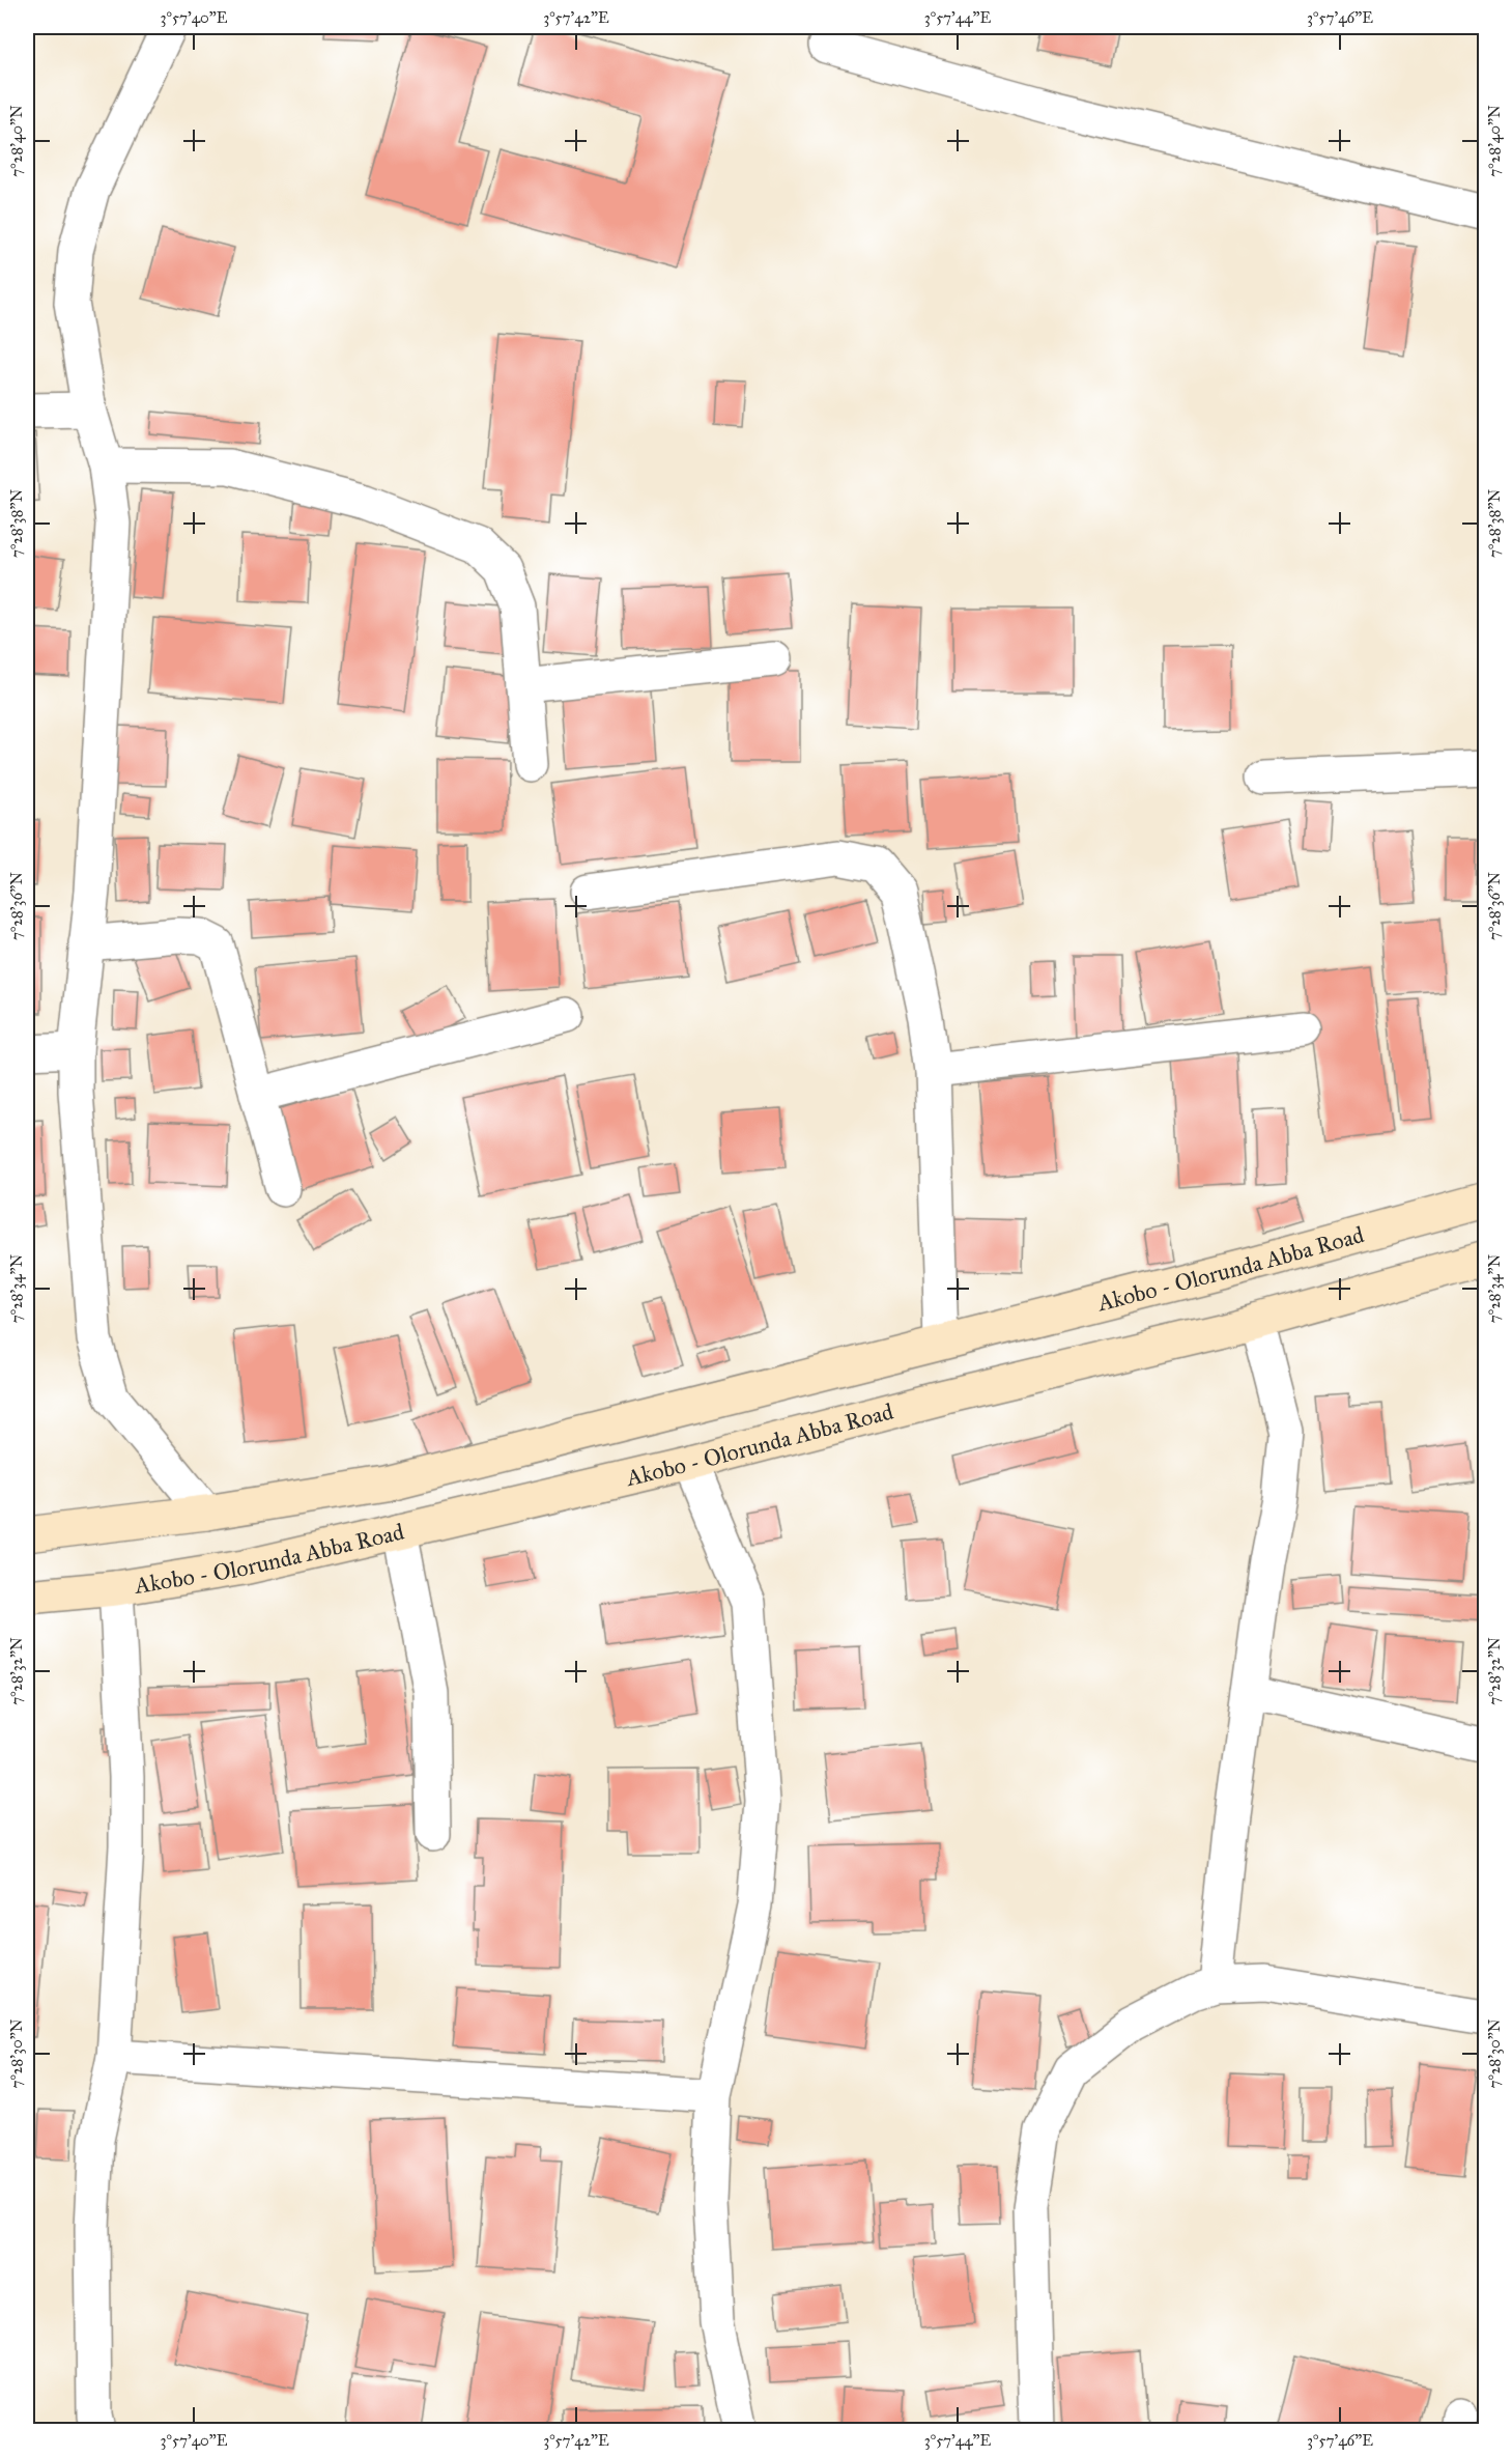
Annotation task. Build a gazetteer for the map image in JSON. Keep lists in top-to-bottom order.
{
  "streets": {
    "main road": ["Akobo - Olorunda Abba Road"]
  },
  "coordinates": [
    "3°57'40\"E",
    "3°57'42\"E",
    "3°57'44\"E",
    "3°57'46\"E",
    "7°28'40\"N",
    "7°28'38\"N",
    "7°28'36\"N",
    "7°28'34\"N",
    "7°28'32\"N",
    "7°28'30\"N"
  ]
}
